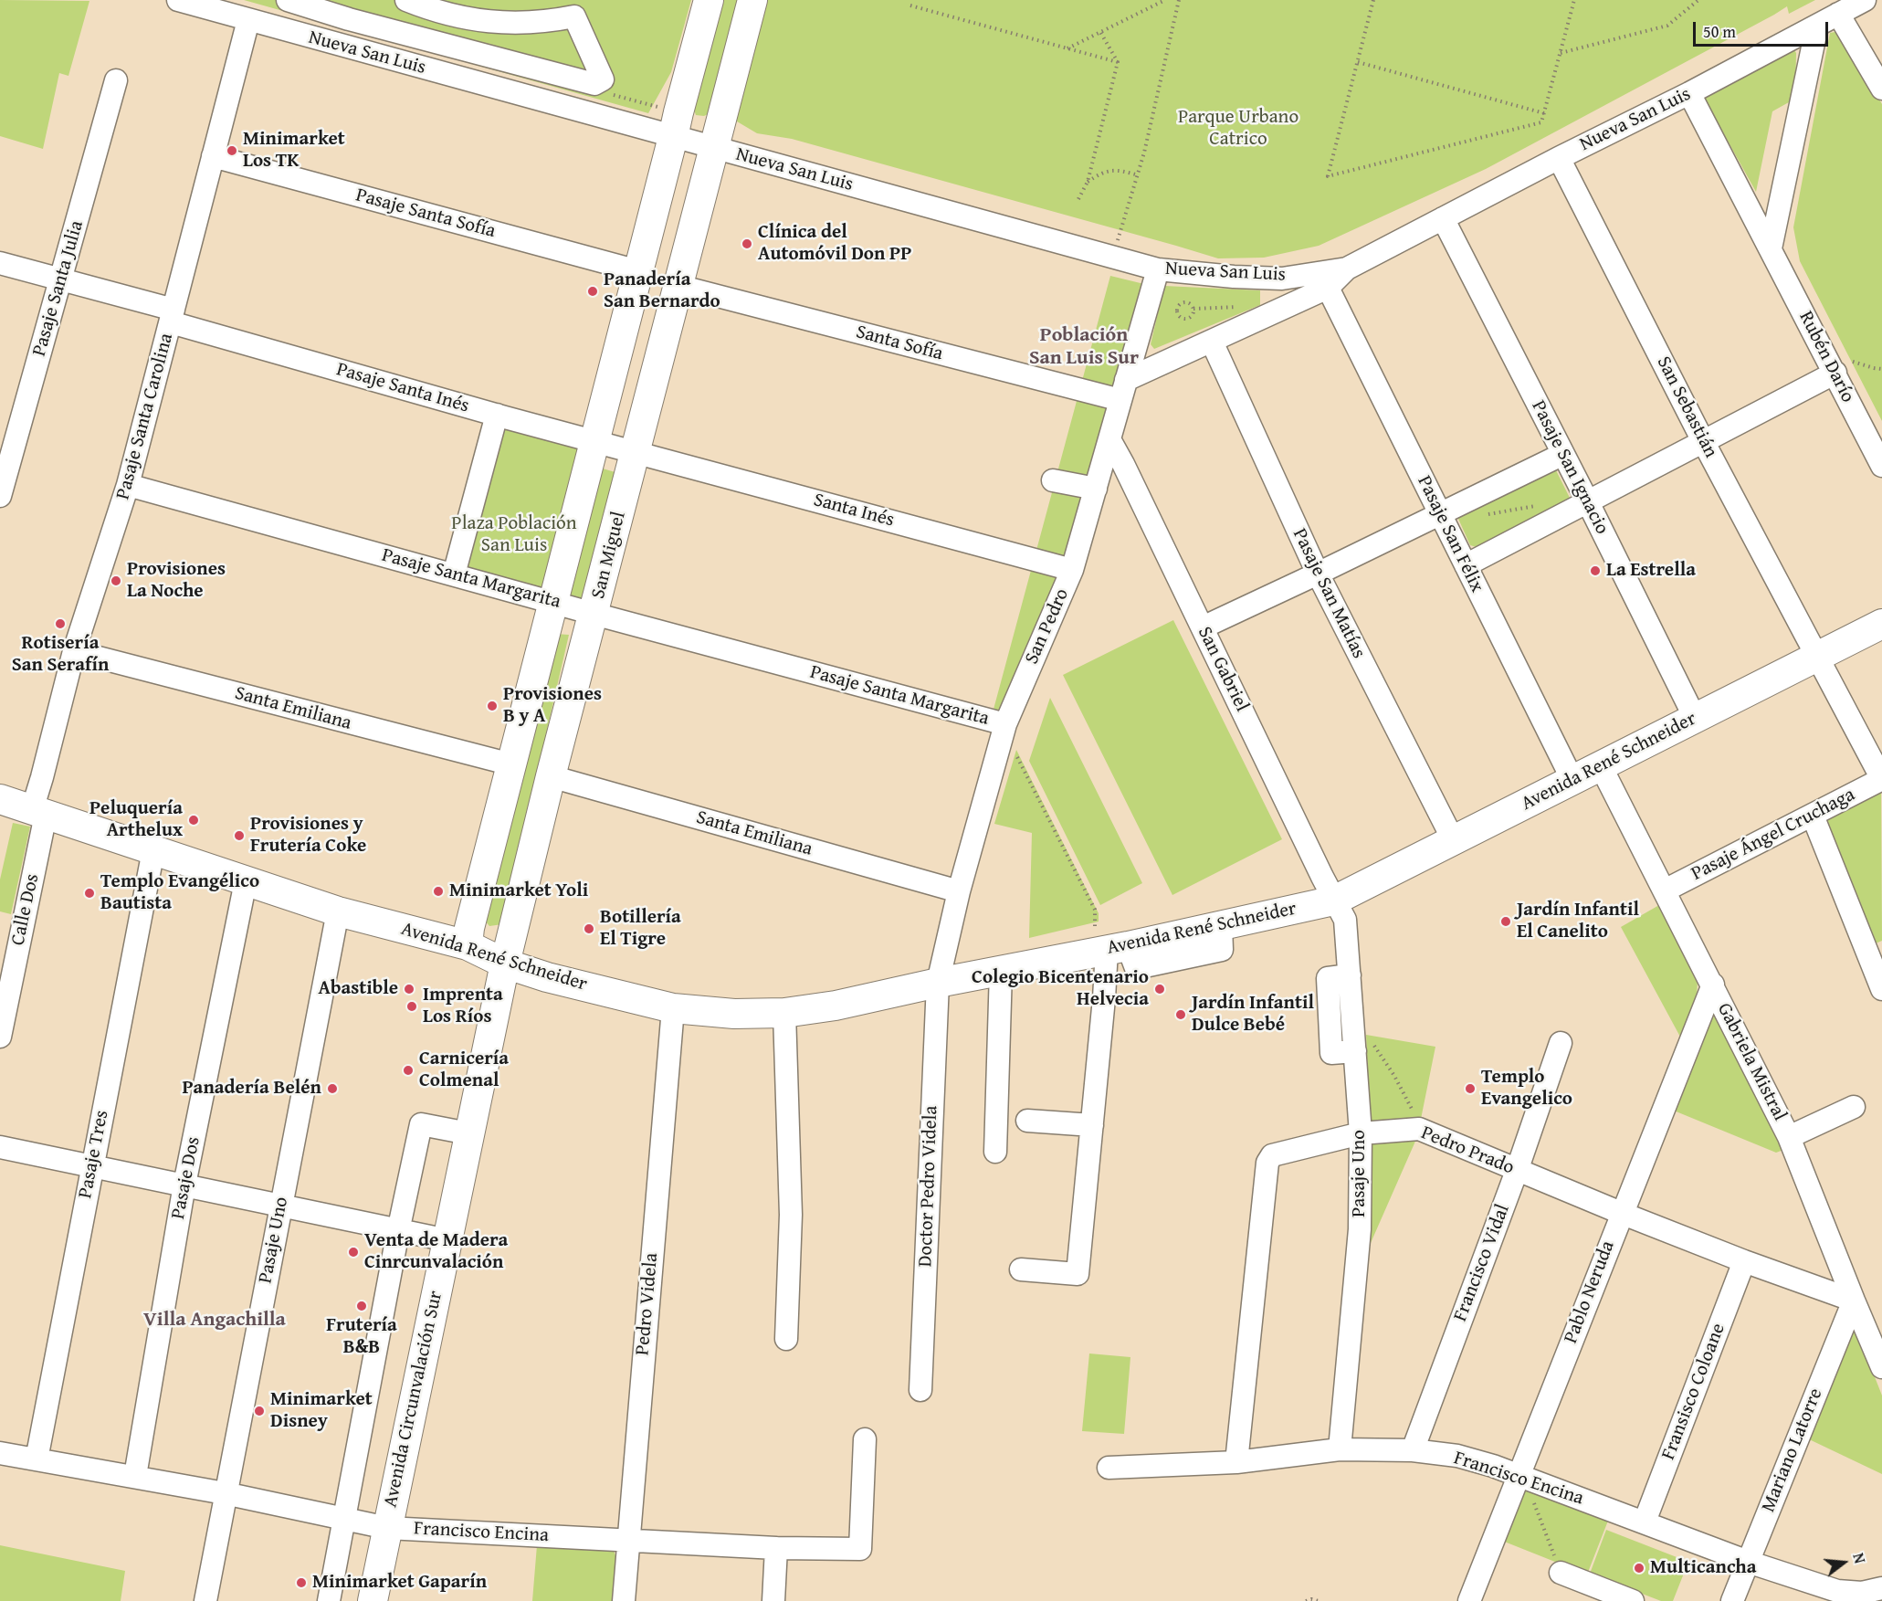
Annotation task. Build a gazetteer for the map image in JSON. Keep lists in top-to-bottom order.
{
  "streets": {
    "main road": ["San Miguel", "Avenida René Schneider", "Avenida Circunvalación Sur"],
    "street": [
      "Nueva San Luis",
      "Pasaje Santa Sofía",
      "Pasaje Santa Julia",
      "Santa Sofía",
      "Rubén Darío",
      "Pasaje Santa Inés",
      "San Sebastián",
      "Pasaje Santa Carolina",
      "Pasaje San Ignacio",
      "Santa Inés",
      "Pasaje San Félix",
      "Pasaje Santa Margarita",
      "Pasaje San Matías",
      "San Pedro",
      "San Gabriel",
      "Santa Emiliana",
      "Pasaje Ángel Cruchaga",
      "Calle Dos",
      "Gabriela Mistral",
      "Pedro Prado",
      "Pasaje Tres",
      "Pasaje Uno",
      "Pasaje Dos",
      "Doctor Pedro Videla",
      "Francisco Vidal",
      "Pablo Neruda",
      "Pedro Videla",
      "Fransisco Coloane",
      "Mariano Latorre",
      "Francisco Encina"
    ]
  },
  "crossings": [
    ["Nueva San Luis", "Santa Sofía"],
    ["Nueva San Luis", "Rubén Darío"],
    ["Nueva San Luis", "San Sebastián"],
    ["Nueva San Luis", "Pasaje Santa Carolina"],
    ["Nueva San Luis", "Pasaje San Ignacio"],
    ["Nueva San Luis", "Pasaje San Félix"],
    ["Nueva San Luis", "San Miguel"],
    ["Nueva San Luis", "Pasaje San Matías"],
    ["Nueva San Luis", "San Pedro"],
    ["Pasaje Santa Sofía", "Pasaje Santa Carolina"],
    ["Santa Sofía", "San Miguel"],
    ["Santa Sofía", "San Pedro"],
    ["Pasaje Santa Inés", "Pasaje Santa Carolina"],
    ["Pasaje Santa Inés", "Santa Inés"],
    ["Pasaje Santa Inés", "San Miguel"],
    ["San Sebastián", "Avenida René Schneider"],
    ["San Sebastián", "Pasaje Ángel Cruchaga"],
    ["Pasaje Santa Carolina", "Pasaje Santa Margarita"],
    ["Pasaje Santa Carolina", "Santa Emiliana"],
    ["Pasaje Santa Carolina", "Avenida René Schneider"],
    ["Pasaje Santa Carolina", "Calle Dos"],
    ["Pasaje San Ignacio", "Avenida René Schneider"],
    ["Santa Inés", "San Miguel"],
    ["Santa Inés", "San Pedro"],
    ["Pasaje San Félix", "Avenida René Schneider"],
    ["San Miguel", "Pasaje Santa Margarita"],
    ["San Miguel", "Santa Emiliana"],
    ["San Miguel", "Avenida René Schneider"],
    ["San Miguel", "Avenida Circunvalación Sur"],
    ["Pasaje Santa Margarita", "San Pedro"],
    ["Pasaje San Matías", "Avenida René Schneider"],
    ["San Pedro", "San Gabriel"],
    ["San Pedro", "Santa Emiliana"],
    ["San Pedro", "Avenida René Schneider"],
    ["San Pedro", "Doctor Pedro Videla"],
    ["San Gabriel", "Avenida René Schneider"],
    ["San Gabriel", "Pasaje Uno"],
    ["Avenida René Schneider", "Calle Dos"],
    ["Avenida René Schneider", "Gabriela Mistral"],
    ["Avenida René Schneider", "Pasaje Tres"],
    ["Avenida René Schneider", "Pasaje Uno"],
    ["Avenida René Schneider", "Pasaje Dos"],
    ["Avenida René Schneider", "Doctor Pedro Videla"],
    ["Avenida René Schneider", "Pedro Videla"],
    ["Avenida René Schneider", "Avenida Circunvalación Sur"],
    ["Pasaje Ángel Cruchaga", "Gabriela Mistral"],
    ["Gabriela Mistral", "Pedro Prado"],
    ["Gabriela Mistral", "Pablo Neruda"],
    ["Gabriela Mistral", "Mariano Latorre"],
    ["Pedro Prado", "Pasaje Uno"],
    ["Pedro Prado", "Francisco Vidal"],
    ["Pedro Prado", "Pablo Neruda"],
    ["Pedro Prado", "Fransisco Coloane"],
    ["Pedro Prado", "Mariano Latorre"],
    ["Pedro Prado", "Francisco Encina"],
    ["Pasaje Tres", "Francisco Encina"],
    ["Pasaje Uno", "Francisco Encina"],
    ["Pasaje Dos", "Francisco Encina"],
    ["Francisco Vidal", "Francisco Encina"],
    ["Pablo Neruda", "Francisco Encina"],
    ["Pedro Videla", "Francisco Encina"],
    ["Fransisco Coloane", "Francisco Encina"],
    ["Avenida Circunvalación Sur", "Francisco Encina"],
    ["Mariano Latorre", "Francisco Encina"]
  ],
  "districts": ["Población San Luis Sur", "Villa Angachilla"],
  "parks": ["Parque Urbano Catrico", "Plaza Población San Luis"],
  "places": [
    "Minimarket Los TK",
    "Clínica del Automóvil Don PP",
    "Panadería San Bernardo",
    "La Estrella",
    "Provisiones La Noche",
    "Rotisería San Serafín",
    "Provisiones B y A",
    "Peluquería Arthelux",
    "Provisiones y Frutería Coke",
    "Minimarket Yoli",
    "Templo Evangélico Bautista",
    "Jardín Infantil El Canelito",
    "Botillería El Tigre",
    "Abastible",
    "Colegio Bicentenario Helvecia",
    "Imprenta Los Ríos",
    "Jardín Infantil Dulce Bebé",
    "Carnicería Colmenal",
    "Panadería Belén",
    "Templo Evangelico",
    "Venta de Madera Cinrcunvalación",
    "Frutería B&B",
    "Minimarket Disney",
    "Multicancha",
    "Minimarket Gaparín"
  ],
  "scale_bar": "50 m",
  "north": "right"
}
